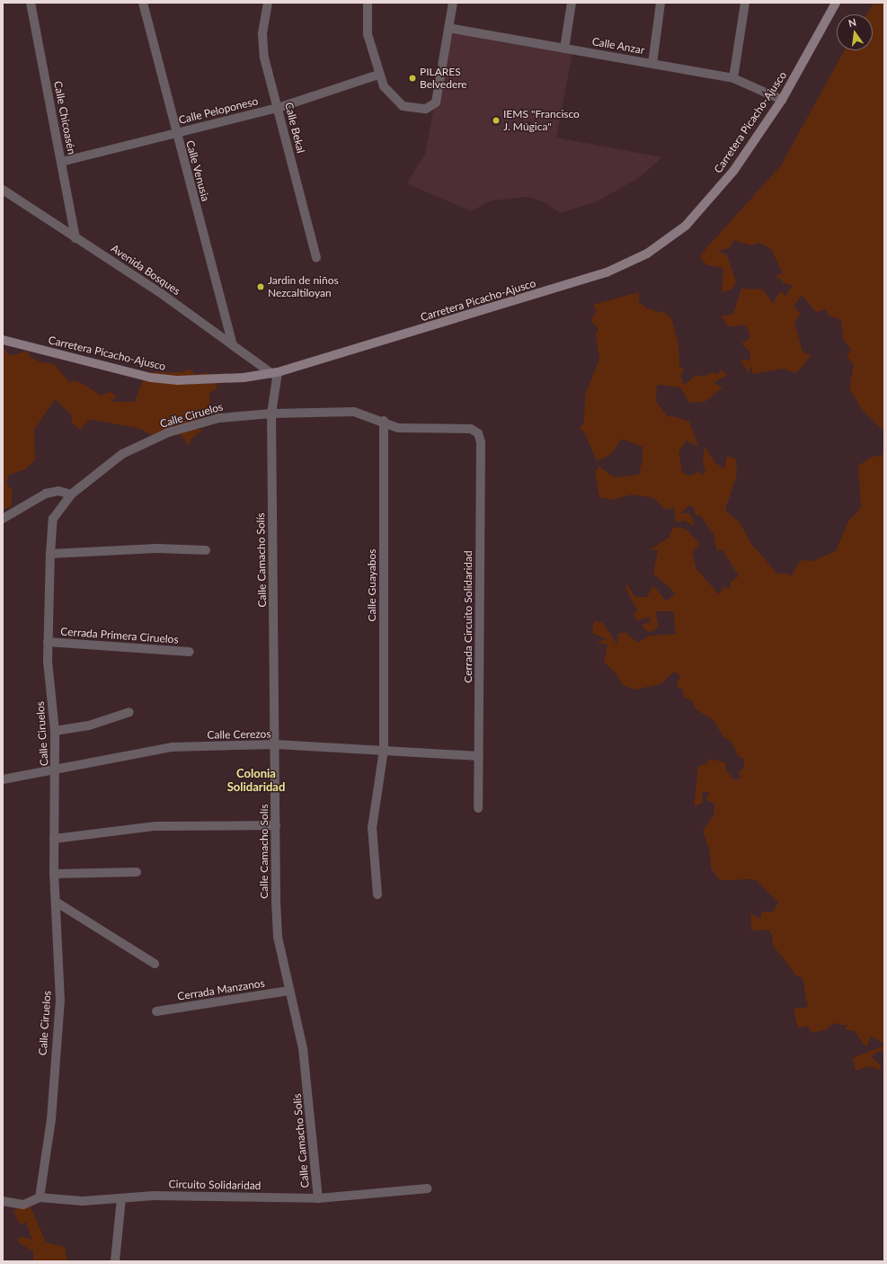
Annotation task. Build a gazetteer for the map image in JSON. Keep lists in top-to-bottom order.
{
  "streets": {
    "main road": ["Carretera Picacho-Ajusco"],
    "street": [
      "Calle Anzar",
      "Calle Peloponeso",
      "Calle Chicoasén",
      "Calle Bekal",
      "Calle Venusia",
      "Avenida Bosques",
      "Calle Ciruelos",
      "Calle Camacho Solís",
      "Calle Guayabos",
      "Cerrada Circuito Solidaridad",
      "Cerrada Primera Ciruelos",
      "Calle Cerezos",
      "Cerrada Manzanos",
      "Circuito Solidaridad"
    ]
  },
  "crossings": [
    ["Calle Anzar", "Carretera Picacho-Ajusco"],
    ["Calle Peloponeso", "Calle Chicoasén"],
    ["Calle Peloponeso", "Calle Bekal"],
    ["Calle Peloponeso", "Calle Venusia"],
    ["Calle Chicoasén", "Avenida Bosques"],
    ["Carretera Picacho-Ajusco", "Avenida Bosques"],
    ["Carretera Picacho-Ajusco", "Calle Camacho Solís"],
    ["Calle Venusia", "Avenida Bosques"],
    ["Avenida Bosques", "Calle Camacho Solís"],
    ["Calle Ciruelos", "Calle Camacho Solís"],
    ["Calle Ciruelos", "Calle Guayabos"],
    ["Calle Ciruelos", "Cerrada Circuito Solidaridad"],
    ["Calle Ciruelos", "Cerrada Primera Ciruelos"],
    ["Calle Ciruelos", "Calle Cerezos"],
    ["Calle Ciruelos", "Circuito Solidaridad"],
    ["Calle Camacho Solís", "Calle Cerezos"],
    ["Calle Camacho Solís", "Cerrada Manzanos"],
    ["Calle Camacho Solís", "Circuito Solidaridad"],
    ["Calle Guayabos", "Calle Cerezos"],
    ["Cerrada Circuito Solidaridad", "Calle Cerezos"]
  ],
  "districts": ["Colonia Solidaridad"],
  "places": ["PILARES Belvedere", "IEMS \"Francisco J. Múgica\"", "Jardin de niños Nezcaltiloyan"],
  "north": "top"
}
